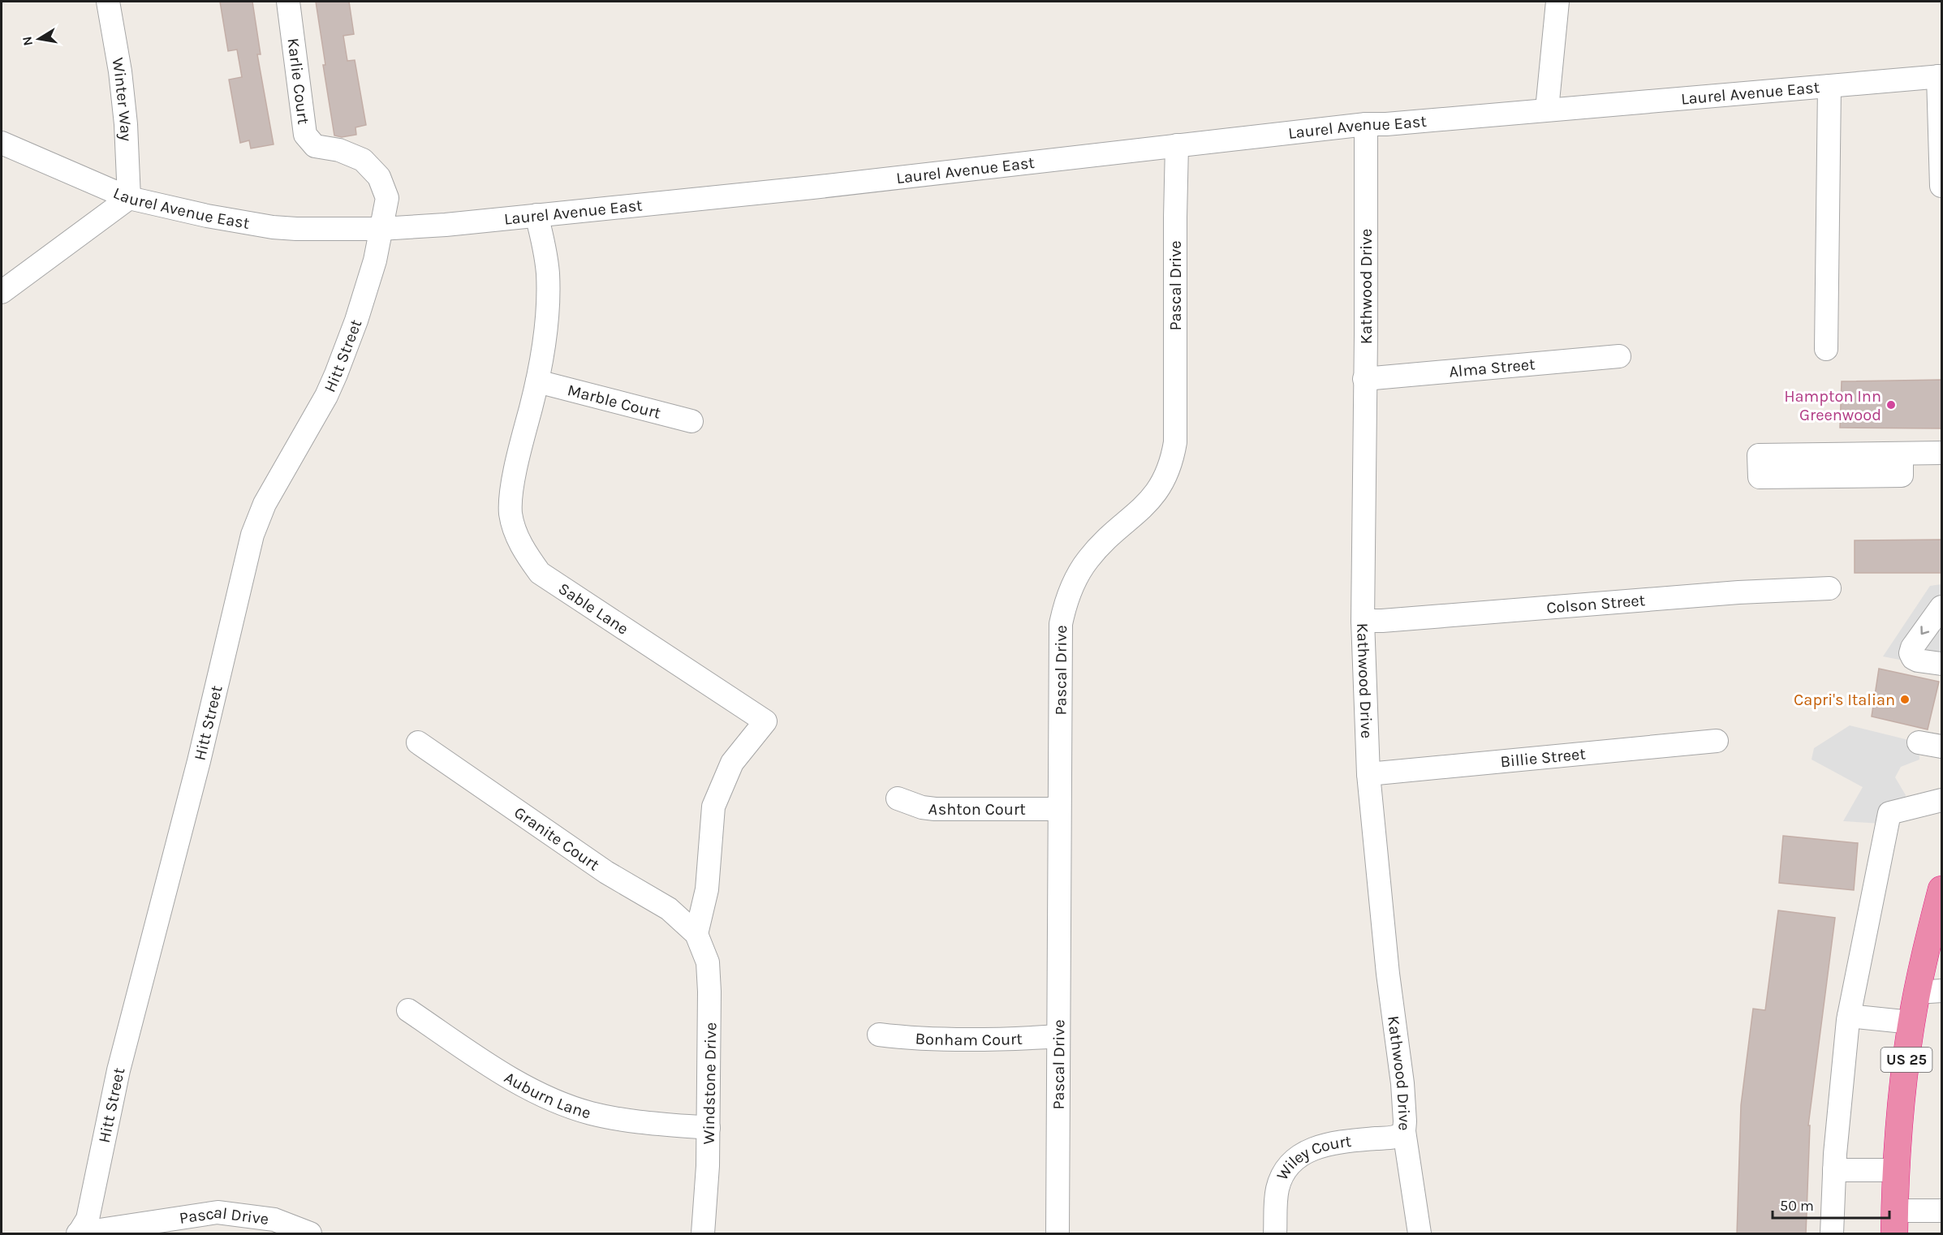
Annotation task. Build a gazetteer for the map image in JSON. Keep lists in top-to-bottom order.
{
  "streets": {
    "highway": ["US 25"],
    "street": [
      "Karlie Court",
      "Laurel Avenue East",
      "Winter Way",
      "Pascal Drive",
      "Kathwood Drive",
      "Hitt Street",
      "Alma Street",
      "Marble Court",
      "Colson Street",
      "Sable Lane",
      "Billie Street",
      "Ashton Court",
      "Granite Court",
      "Bonham Court",
      "Windstone Drive",
      "Auburn Lane",
      "Wiley Court"
    ]
  },
  "crossings": [
    ["Karlie Court", "Laurel Avenue East"],
    ["Karlie Court", "Hitt Street"],
    ["Laurel Avenue East", "Winter Way"],
    ["Laurel Avenue East", "Pascal Drive"],
    ["Laurel Avenue East", "Kathwood Drive"],
    ["Laurel Avenue East", "Hitt Street"],
    ["Laurel Avenue East", "Sable Lane"],
    ["Pascal Drive", "Hitt Street"],
    ["Pascal Drive", "Ashton Court"],
    ["Pascal Drive", "Bonham Court"],
    ["Kathwood Drive", "Alma Street"],
    ["Kathwood Drive", "Colson Street"],
    ["Kathwood Drive", "Billie Street"],
    ["Kathwood Drive", "Wiley Court"],
    ["Marble Court", "Sable Lane"],
    ["Sable Lane", "Granite Court"],
    ["Sable Lane", "Windstone Drive"],
    ["Granite Court", "Windstone Drive"],
    ["Windstone Drive", "Auburn Lane"]
  ],
  "places": ["Hampton Inn Greenwood", "Capri's Italian"],
  "scale_bar": "50 m",
  "north": "left"
}
